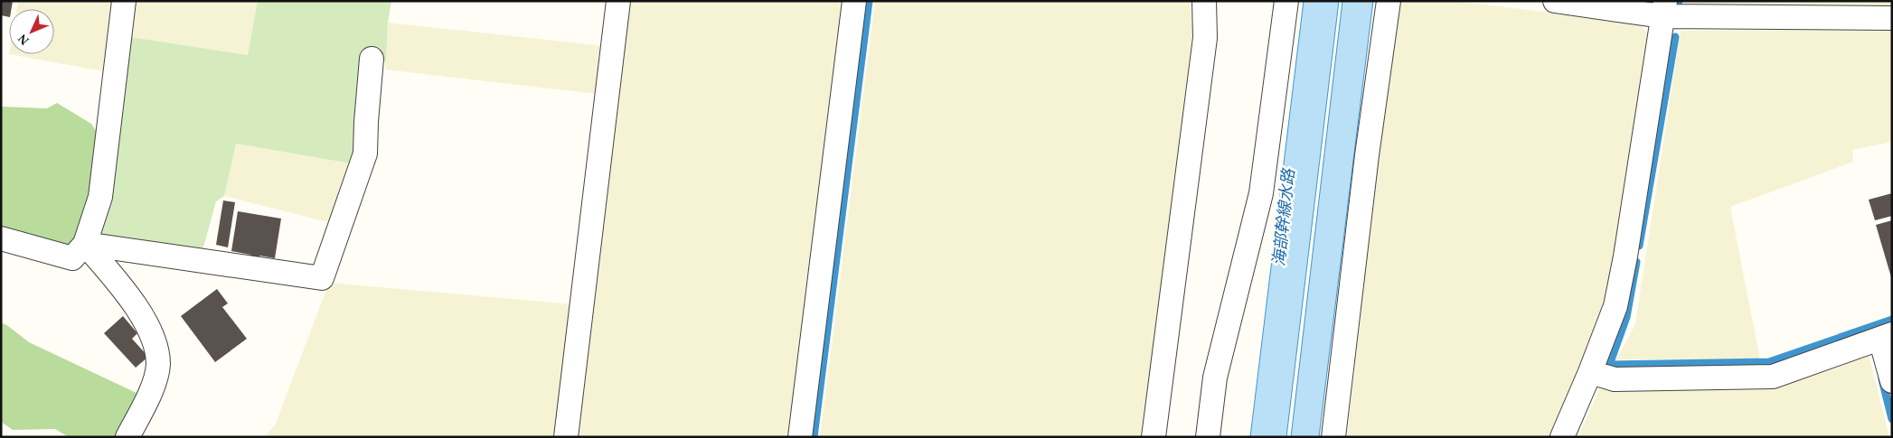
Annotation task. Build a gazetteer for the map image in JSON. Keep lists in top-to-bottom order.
{
  "water": ["海部幹線水路"],
  "north": "bottom left"
}
